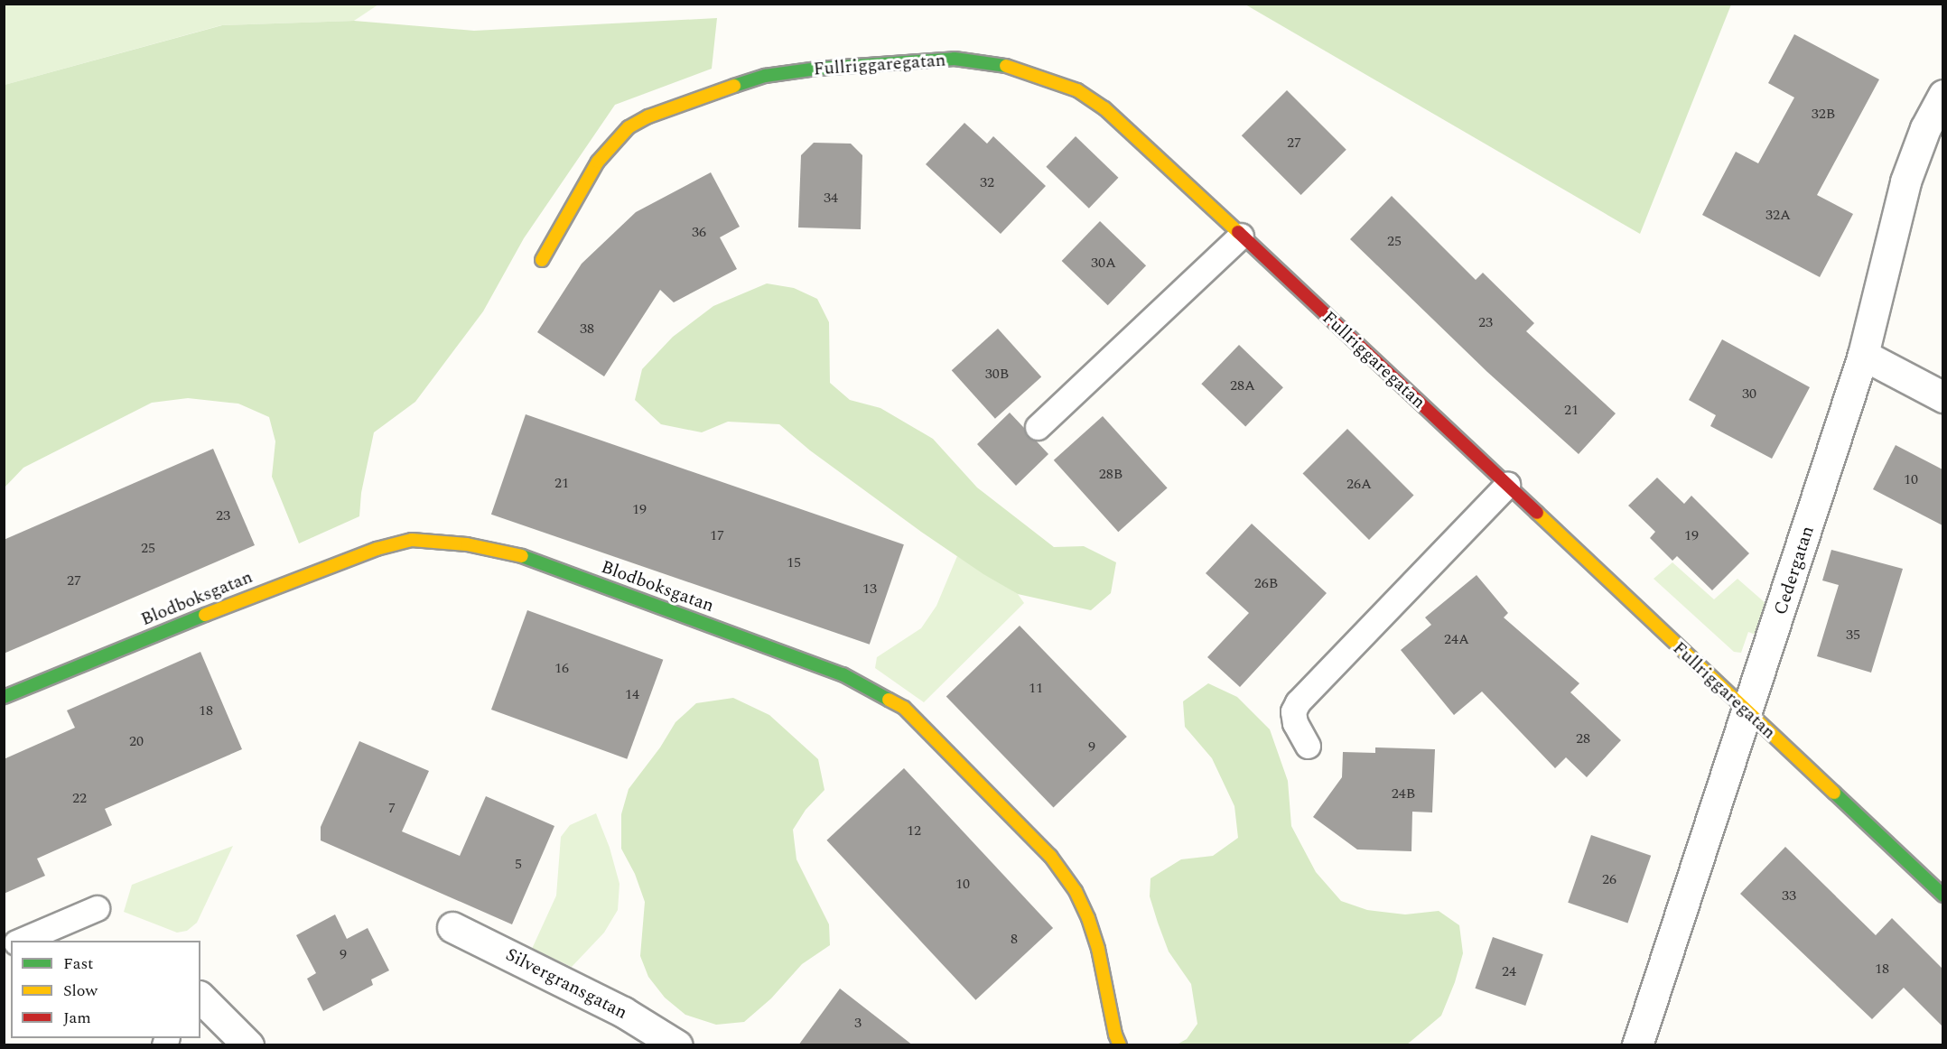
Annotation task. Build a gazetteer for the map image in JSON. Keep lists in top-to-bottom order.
{
  "streets": {
    "street": [
      "Fullriggaregatan",
      "Cedergatan",
      "Blodboksgatan",
      "Silvergransgatan"
    ]
  },
  "crossings": [
    ["Fullriggaregatan", "Cedergatan"]
  ],
  "house_numbers": [
    "32B",
    "27",
    "32",
    "34",
    "32A",
    "36",
    "25",
    "30A",
    "23",
    "38",
    "30B",
    "28A",
    "30",
    "21",
    "28B",
    "10",
    "21",
    "26A",
    "19",
    "23",
    "17",
    "19",
    "25",
    "15",
    "27",
    "26B",
    "13",
    "35",
    "24A",
    "16",
    "11",
    "14",
    "18",
    "28",
    "20",
    "9",
    "24B",
    "22",
    "7",
    "12",
    "5",
    "26",
    "10",
    "33",
    "8",
    "9",
    "18",
    "24",
    "3"
  ],
  "legend": ["Fast", "Slow", "Jam"]
}
